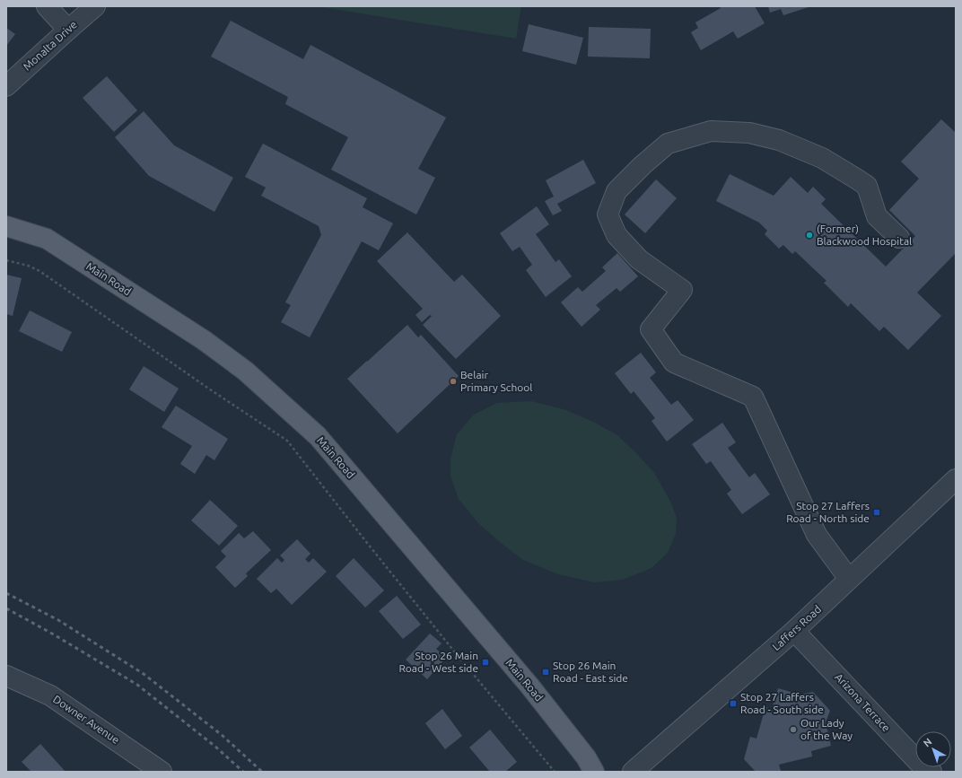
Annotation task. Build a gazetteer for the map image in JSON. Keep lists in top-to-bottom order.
{
  "streets": {
    "main road": ["Main Road"],
    "street": [
      "Monalta Drive",
      "Laffers Road",
      "Arizona Terrace",
      "Downer Avenue"
    ]
  },
  "crossings": [
    ["Laffers Road", "Arizona Terrace"]
  ],
  "places": {
    "other": ["(Former) Blackwood Hospital", "Belair Primary School", "Our Lady of the Way"],
    "transit": [
      "Stop 27 Laffers Road - North side",
      "Stop 26 Main Road - West side",
      "Stop 26 Main Road - East side",
      "Stop 27 Laffers Road - South side"
    ]
  },
  "north": "top left"
}
